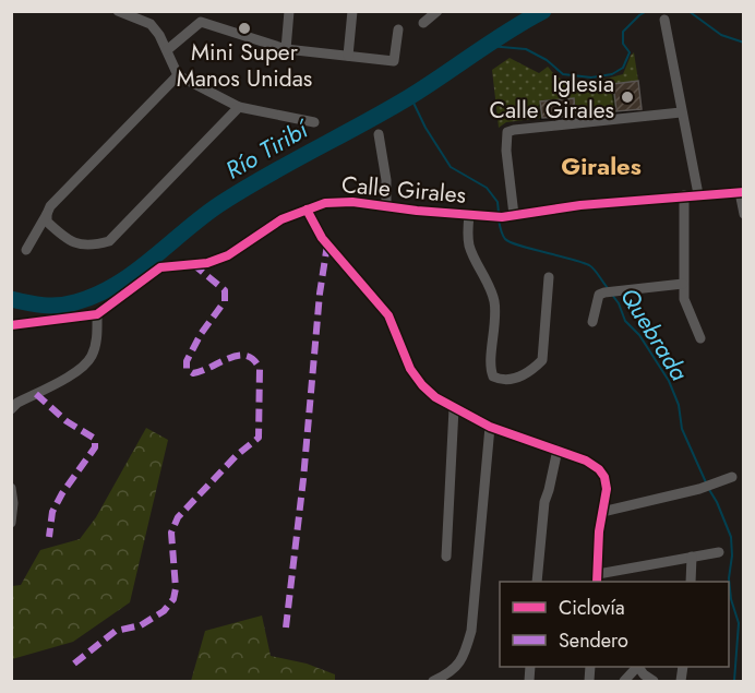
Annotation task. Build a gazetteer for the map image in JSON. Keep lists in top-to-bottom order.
{
  "streets": {
    "street": ["Calle Girales"]
  },
  "districts": ["Girales"],
  "water": ["Río Tiribí", "Quebrada"],
  "places": ["Mini Super Manos Unidas", "Iglesia Calle Girales"],
  "legend": ["Ciclovía", "Sendero"]
}
